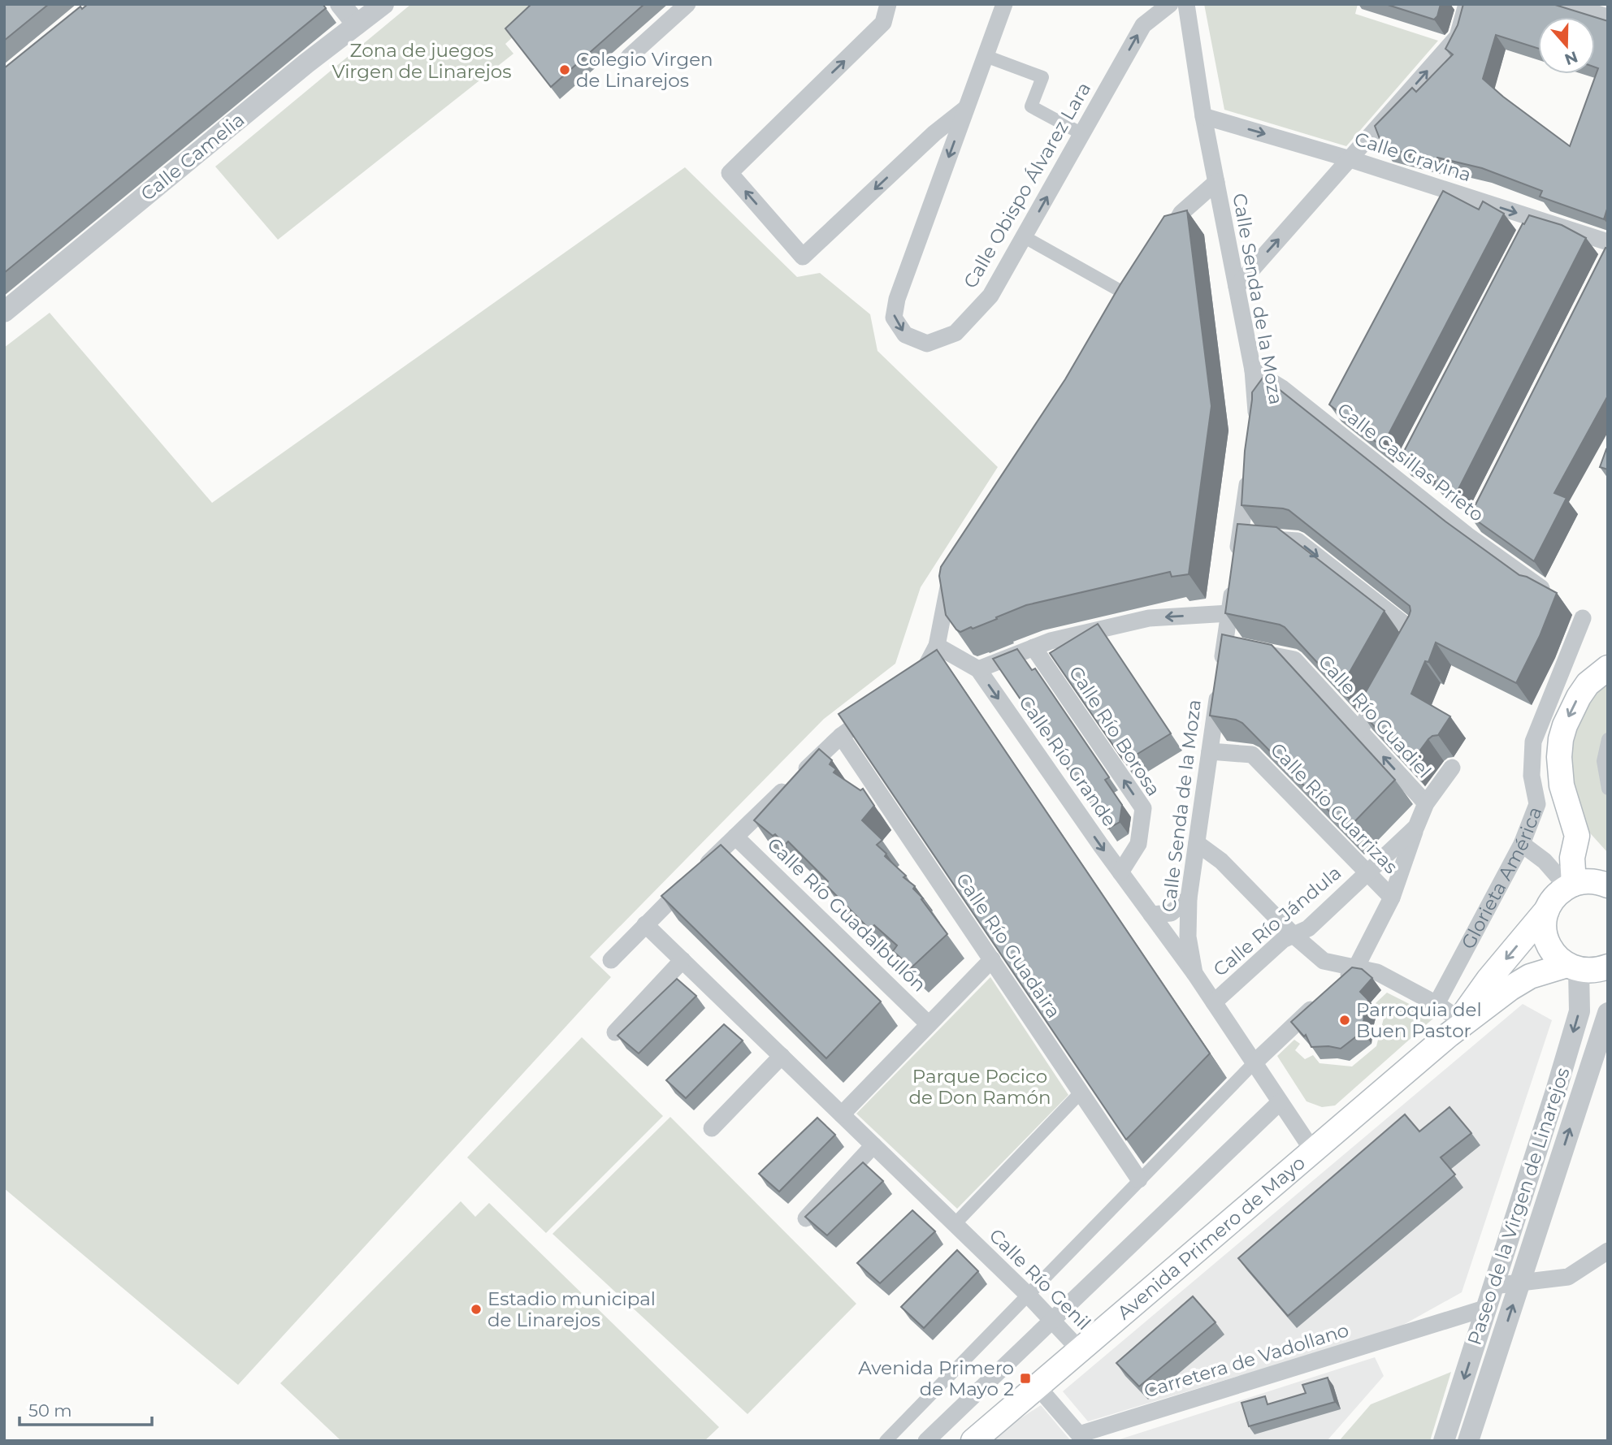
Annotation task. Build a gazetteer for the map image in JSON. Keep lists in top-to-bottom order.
{
  "streets": {
    "main road": ["Glorieta América", "Avenida Primero de Mayo"],
    "street": [
      "Calle Camelia",
      "Calle Gravina",
      "Calle Obispo Álvarez Lara",
      "Calle Senda de la Moza",
      "Calle Casillas Prieto",
      "Calle Río Guadiel",
      "Calle Río Borosa",
      "Calle Río Grande",
      "Calle Río Guarrizas",
      "Calle Río Guadalbullón",
      "Calle Río Jándula",
      "Calle Río Guadaira",
      "Paseo de la Virgen de Linarejos",
      "Calle Río Genil",
      "Carretera de Vadollano"
    ]
  },
  "crossings": [
    ["Calle Gravina", "Calle Senda de la Moza"],
    ["Calle Senda de la Moza", "Calle Casillas Prieto"],
    ["Calle Senda de la Moza", "Calle Río Guadiel"],
    ["Calle Senda de la Moza", "Calle Río Grande"],
    ["Calle Senda de la Moza", "Calle Río Guarrizas"],
    ["Calle Río Guadiel", "Calle Río Jándula"],
    ["Calle Río Borosa", "Calle Río Grande"],
    ["Calle Río Grande", "Calle Río Jándula"],
    ["Calle Río Grande", "Avenida Primero de Mayo"],
    ["Calle Río Guarrizas", "Calle Río Jándula"],
    ["Glorieta América", "Avenida Primero de Mayo"],
    ["Paseo de la Virgen de Linarejos", "Carretera de Vadollano"],
    ["Avenida Primero de Mayo", "Calle Río Genil"],
    ["Avenida Primero de Mayo", "Carretera de Vadollano"]
  ],
  "one_way": ["Calle Gravina", "Calle Río Guadiel", "Calle Río Grande"],
  "parks": ["Zona de juegos Virgen de Linarejos", "Parque Pocico de Don Ramón"],
  "places": {
    "other": ["Colegio Virgen de Linarejos", "Parroquia del Buen Pastor", "Estadio municipal de Linarejos"],
    "transit": ["Avenida Primero de Mayo 2"]
  },
  "scale_bar": "50 m",
  "north": "bottom"
}
